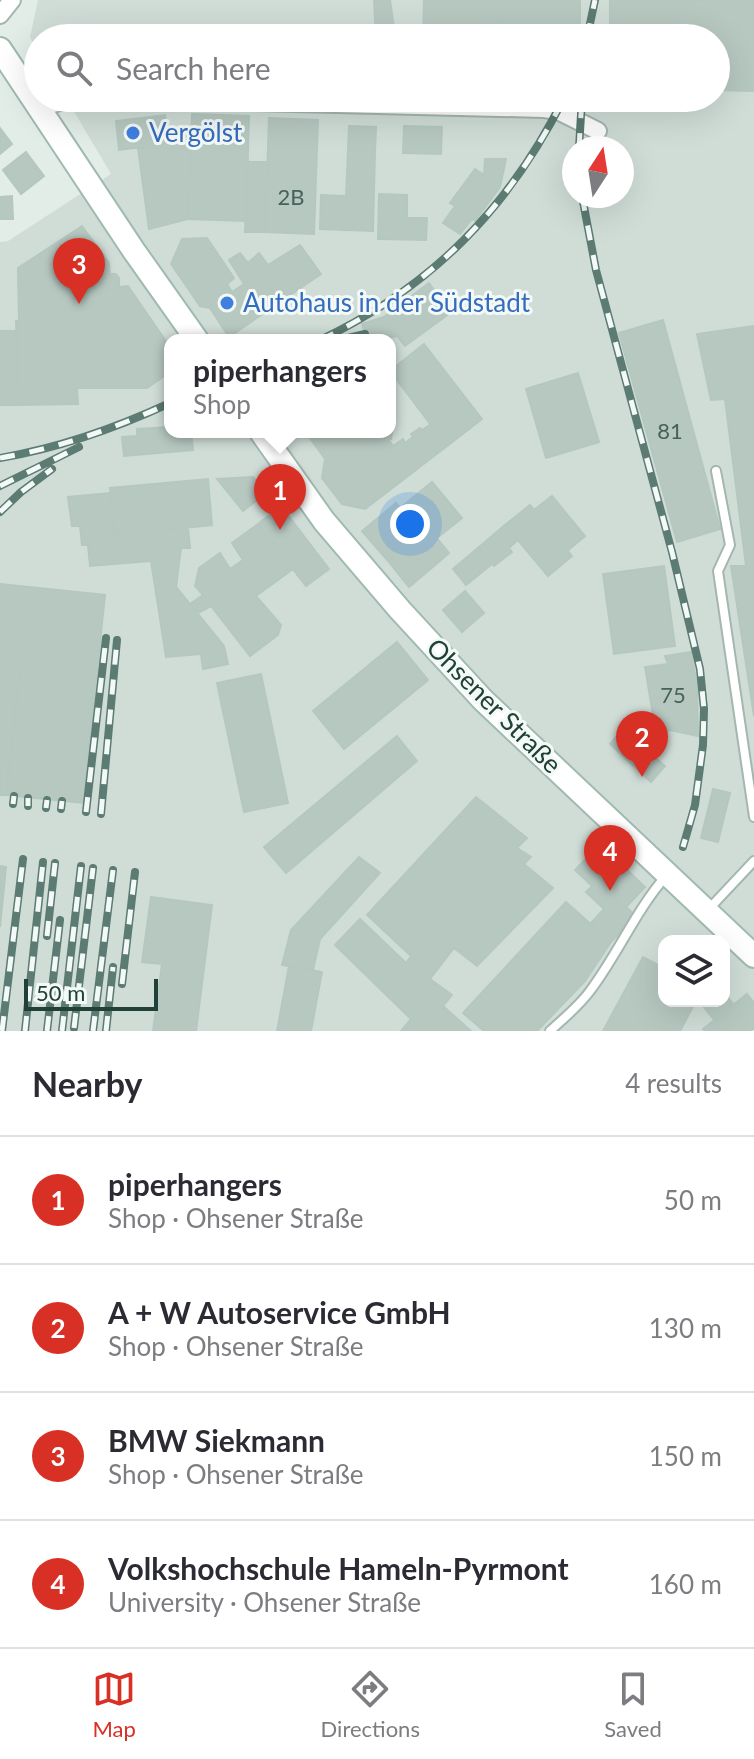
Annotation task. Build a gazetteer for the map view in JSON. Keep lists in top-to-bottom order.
{
  "streets": {
    "main road": ["Ohsener Straße"]
  },
  "places": ["Vergölst", "Autohaus in der Südstadt"],
  "house_numbers": ["2B", "81", "75"],
  "scale_bar": "50 m",
  "north": "top",
  "page": {
    "search": "Search here",
    "pins": [
      "3",
      "1",
      "2",
      "4"
    ],
    "popup": ["piperhangers", "Shop"],
    "scale": "50 m",
    "heading": ["Nearby", "4 results"],
    "list": [
      {
        "mark": "1",
        "name": "piperhangers",
        "note": "Shop · Ohsener Straße",
        "value": "50 m"
      },
      {
        "mark": "2",
        "name": "A + W Autoservice GmbH",
        "note": "Shop · Ohsener Straße",
        "value": "130 m"
      },
      {
        "mark": "3",
        "name": "BMW Siekmann",
        "note": "Shop · Ohsener Straße",
        "value": "150 m"
      },
      {
        "mark": "4",
        "name": "Volkshochschule Hameln-Pyrmont",
        "note": "University · Ohsener Straße",
        "value": "160 m"
      }
    ],
    "nav": ["Map", "Directions", "Saved"]
  }
}
